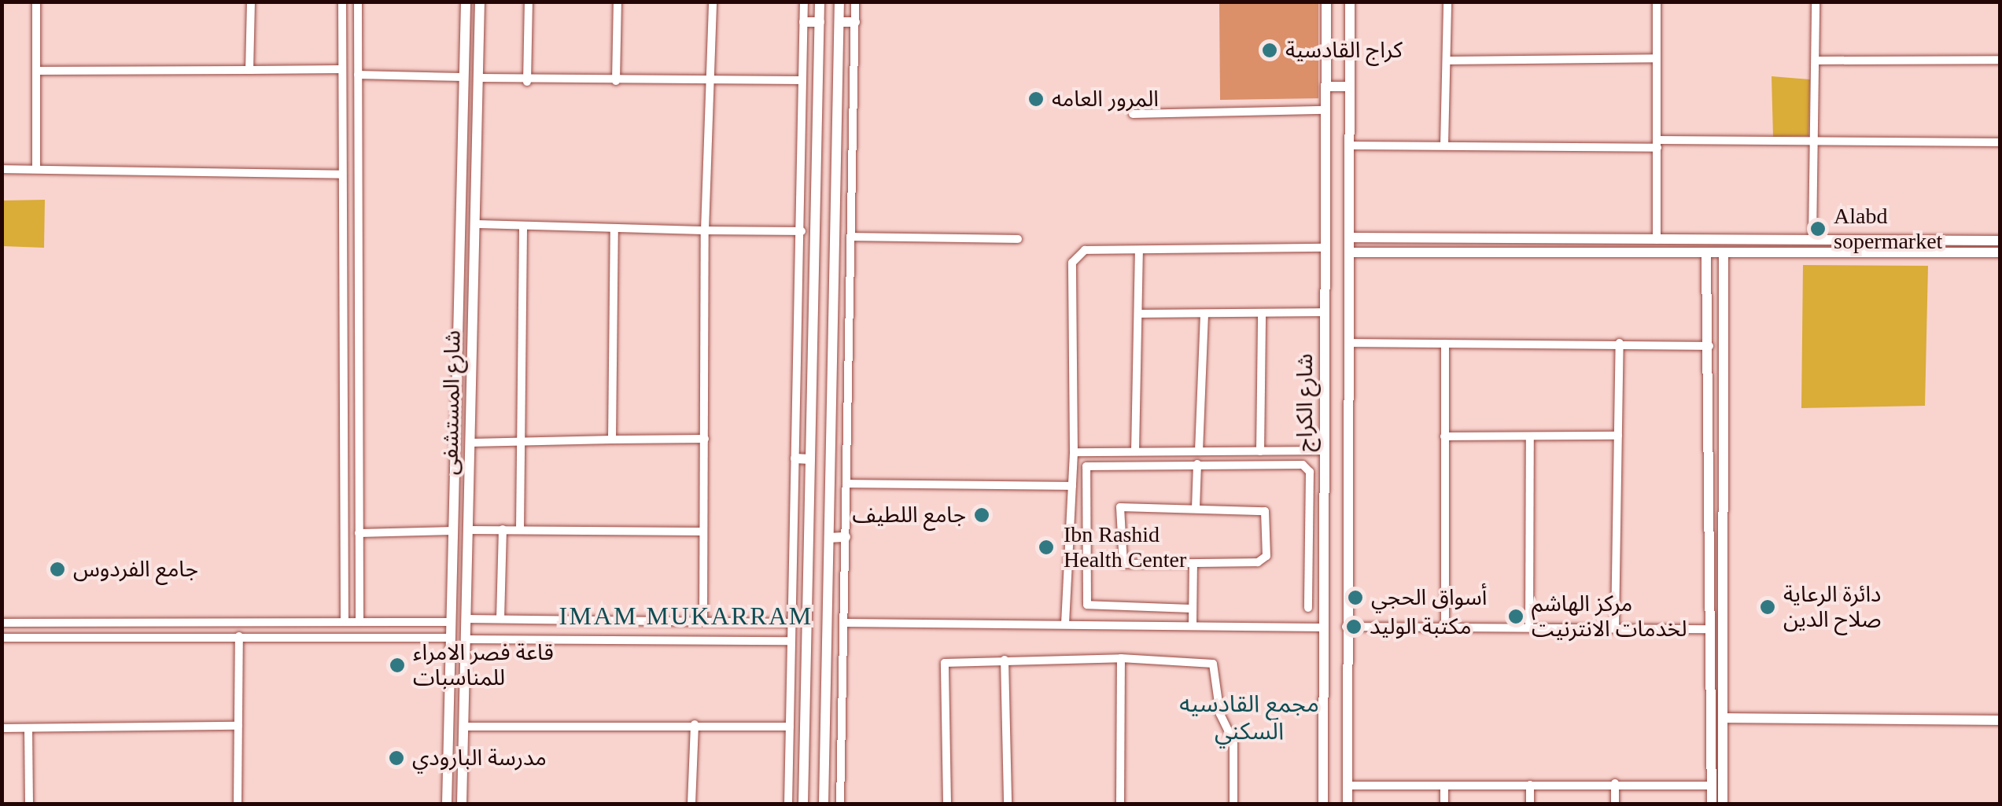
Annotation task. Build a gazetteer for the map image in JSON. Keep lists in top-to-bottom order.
{
  "streets": {
    "street": ["شارع المستشفى", "شارع الكراج"]
  },
  "districts": ["IMAM MUKARRAM", "مجمع القادسيه السكني"],
  "places": [
    "كراج القادسية",
    "المرور العامه",
    "Alabd sopermarket",
    "جامع اللطیف",
    "Ibn Rashid Health Center",
    "جامع الفردوس",
    "أسواق الحجي",
    "دائرة الرعاية صلاح الدين",
    "مركز الهاشم لخدمات الانترنيت",
    "مكتبة الوليد",
    "قاعة فصر الامراء للمناسبات",
    "مدرسة البارودي"
  ]
}
